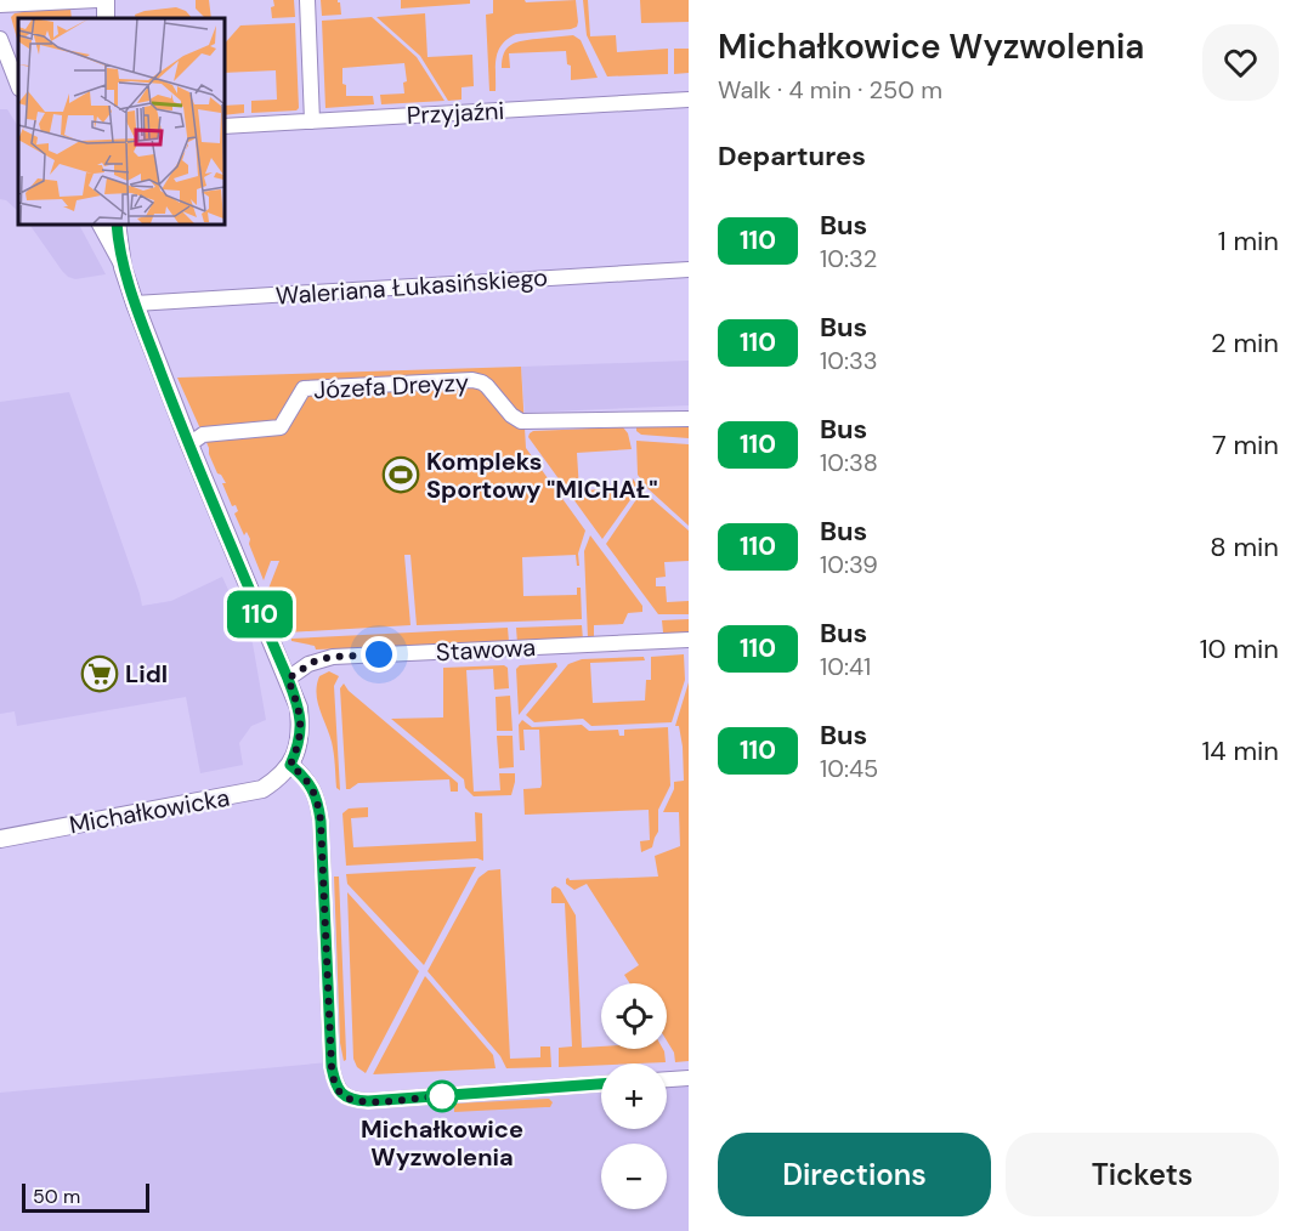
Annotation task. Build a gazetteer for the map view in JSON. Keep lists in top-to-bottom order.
{
  "streets": {
    "street": [
      "Przyjaźni",
      "Waleriana Łukasińskiego",
      "Józefa Dreyzy",
      "Stawowa",
      "Michałkowicka"
    ]
  },
  "places": {
    "sports": ["Kompleks Sportowy \"MICHAŁ\""],
    "supermarket": ["Lidl"],
    "other": ["Michałkowice Wyzwolenia"]
  },
  "lines": ["bus line 110"],
  "scale_bar": "50 m",
  "page": {
    "on_map": "110",
    "heading": [
      ["Michałkowice Wyzwolenia", "Walk · 4 min · 250 m"],
      "Departures"
    ],
    "list": [
      {
        "mark": "110",
        "name": "Bus",
        "note": "10:32",
        "value": "1 min"
      },
      {
        "mark": "110",
        "name": "Bus",
        "note": "10:33",
        "value": "2 min"
      },
      {
        "mark": "110",
        "name": "Bus",
        "note": "10:38",
        "value": "7 min"
      },
      {
        "mark": "110",
        "name": "Bus",
        "note": "10:39",
        "value": "8 min"
      },
      {
        "mark": "110",
        "name": "Bus",
        "note": "10:41",
        "value": "10 min"
      },
      {
        "mark": "110",
        "name": "Bus",
        "note": "10:45",
        "value": "14 min"
      }
    ],
    "map_buttons": ["+", "−"],
    "buttons": ["Directions", "Tickets"],
    "scale": "50 m"
  }
}
